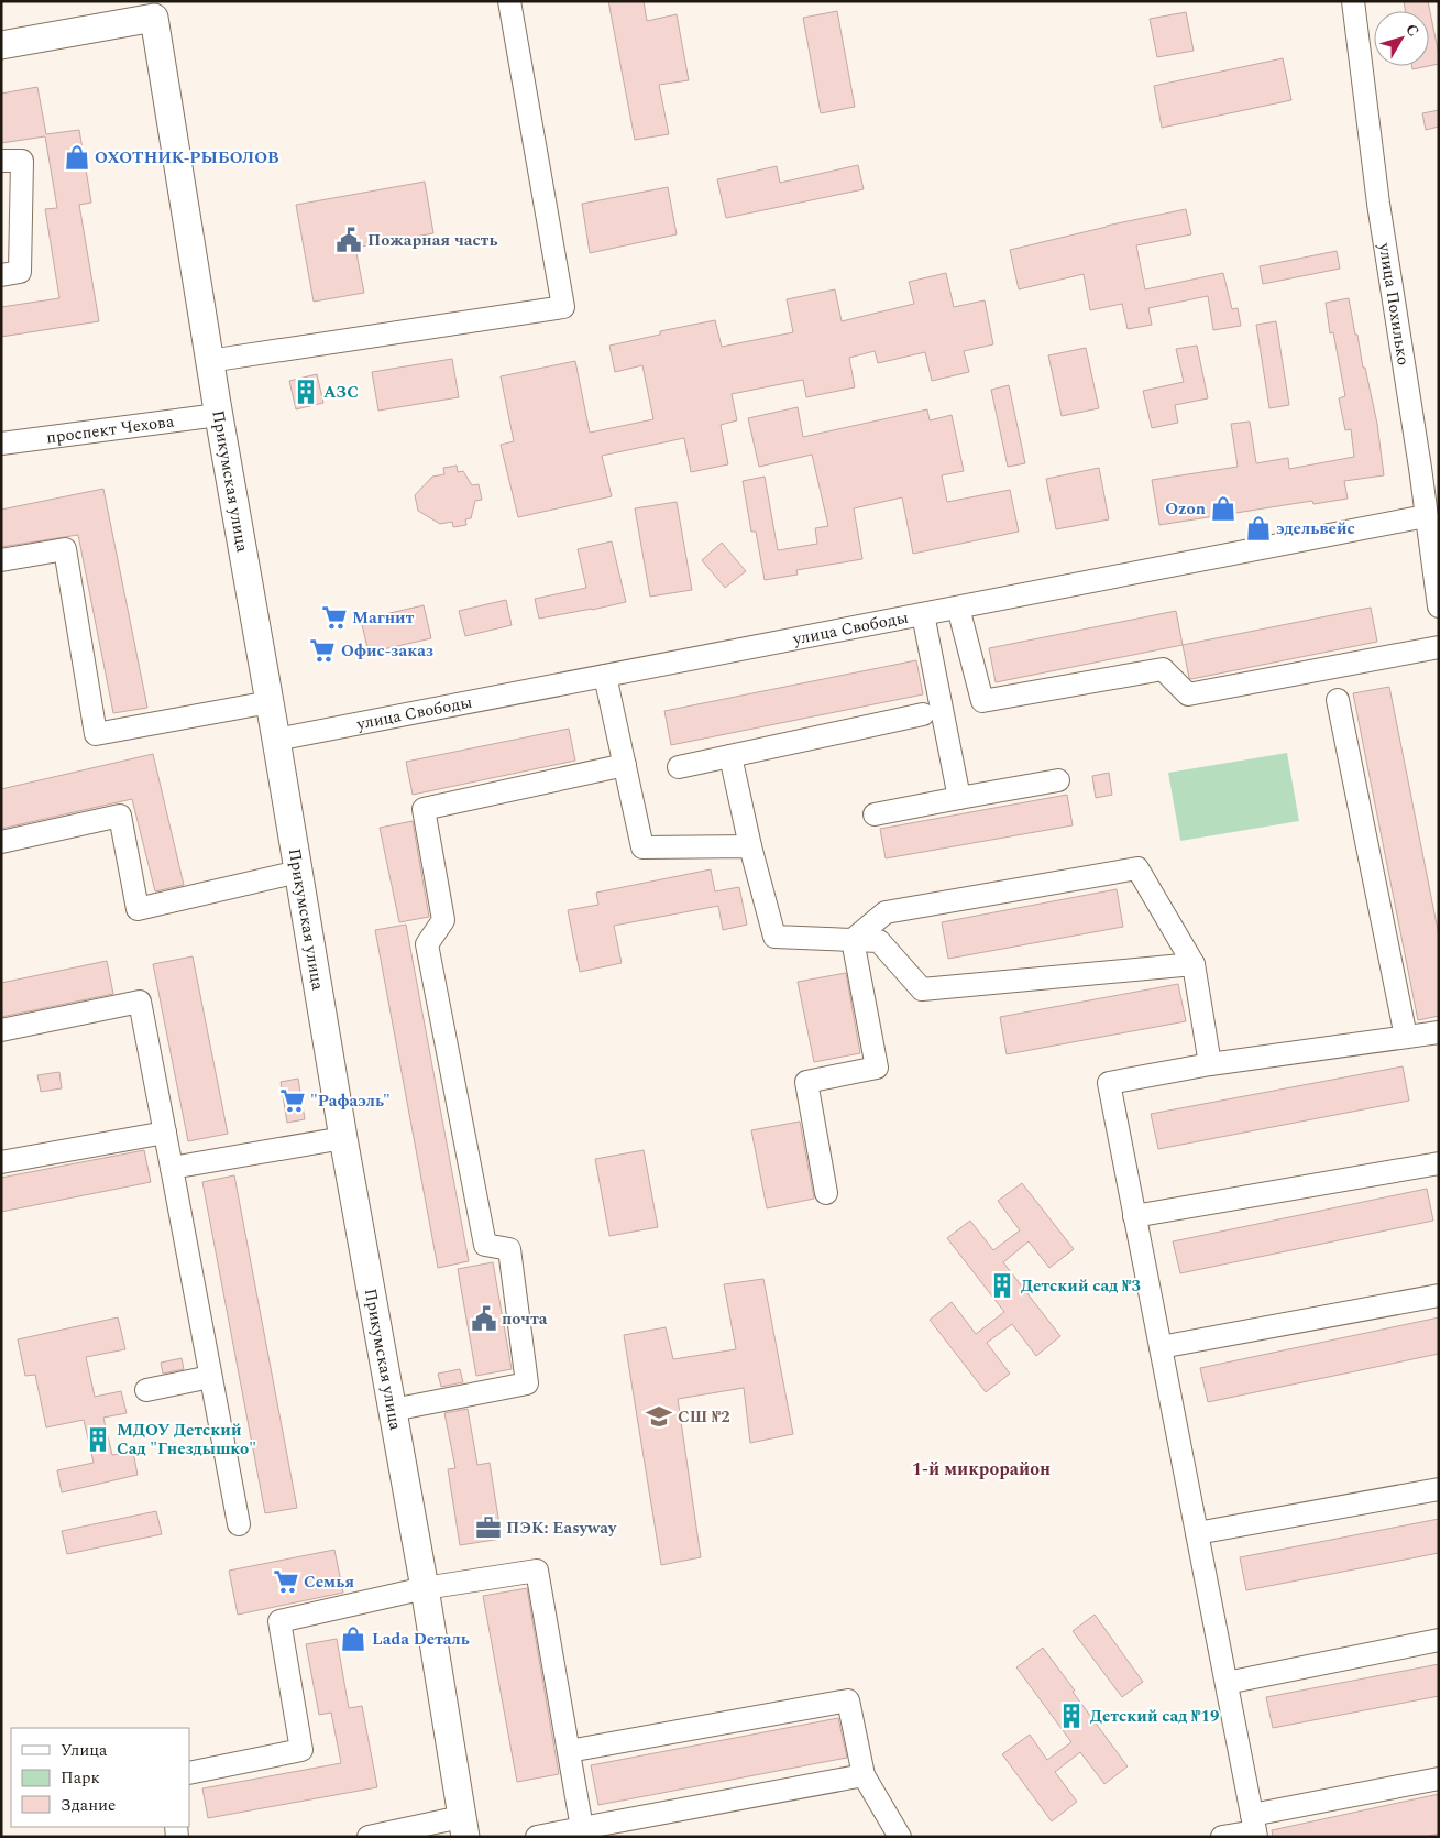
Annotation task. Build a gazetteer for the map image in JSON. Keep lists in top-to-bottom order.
{
  "streets": {
    "main road": ["Прикумская улица"],
    "street": ["улица Похилько", "проспект Чехова", "улица Свободы"]
  },
  "crossings": [
    ["улица Похилько", "улица Свободы"],
    ["проспект Чехова", "Прикумская улица"],
    ["Прикумская улица", "улица Свободы"]
  ],
  "districts": ["1-й микрорайон"],
  "places": {
    "shop": [
      "ОХОТНИК-РЫБОЛОВ",
      "Ozon",
      "эдельвейс",
      "Lada Dеталь"
    ],
    "public building": ["Пожарная часть", "почта"],
    "building": [
      "АЗС",
      "Детский сад №3",
      "МДОУ Детский Сад \"Гнездышко\"",
      "Детский сад №19"
    ],
    "supermarket": [
      "Магнит",
      "Офис-заказ",
      "\"Рафаэль\"",
      "Семья"
    ],
    "school or university": ["СШ №2"],
    "office": ["ПЭК: Easyway"]
  },
  "legend": ["Улица", "Парк", "Здание"],
  "north": "top right"
}
